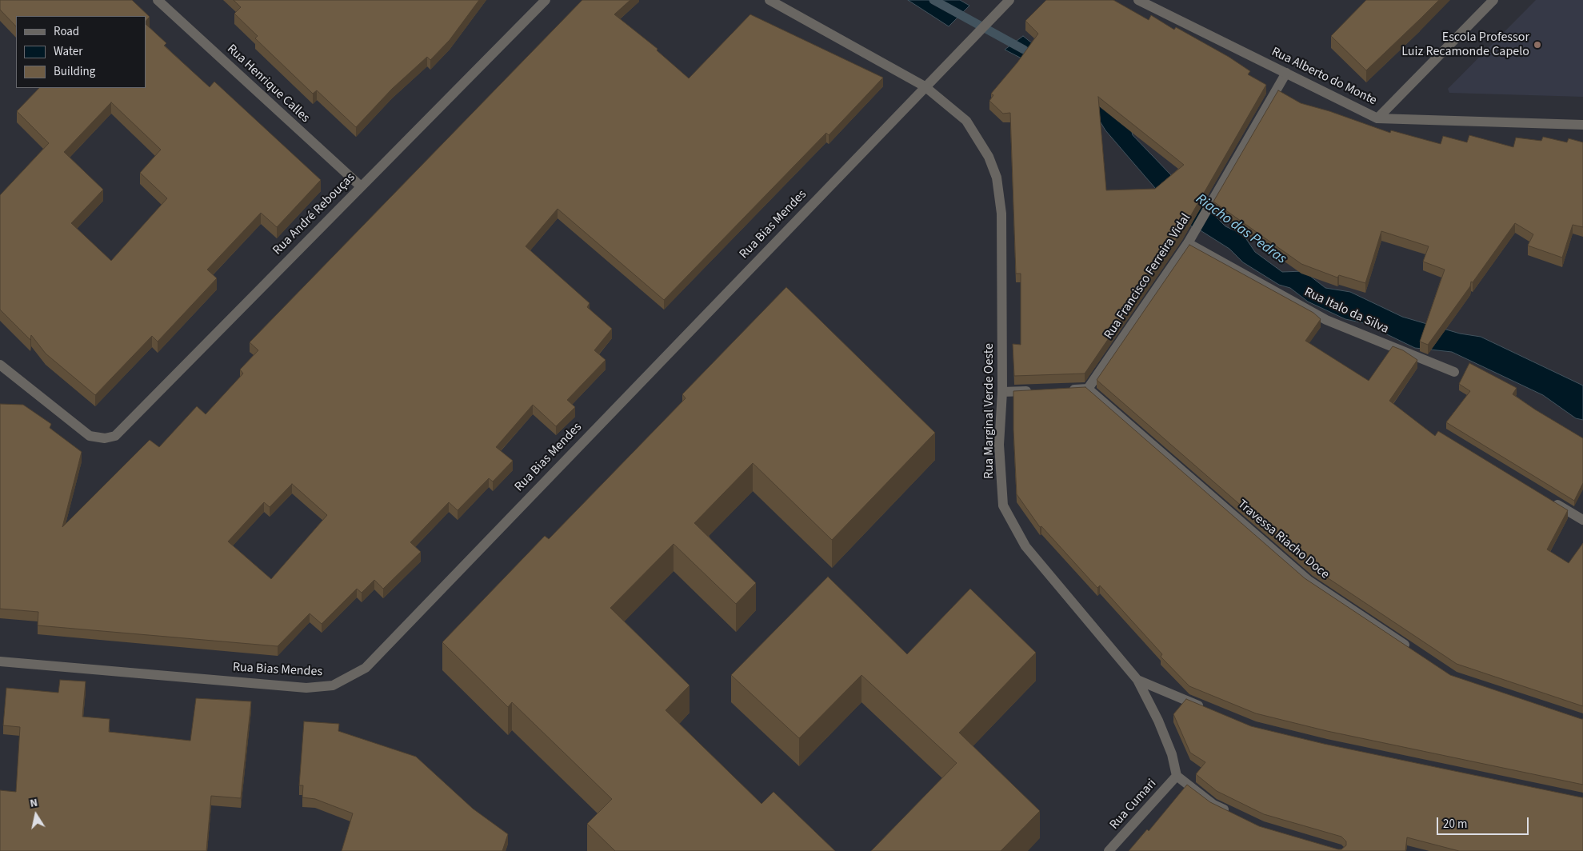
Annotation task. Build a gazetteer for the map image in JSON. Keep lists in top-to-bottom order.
{
  "streets": {
    "street": [
      "Rua Alberto do Monte",
      "Rua Henrique Calles",
      "Rua André Rebouças",
      "Rua Bias Mendes",
      "Rua Francisco Ferreira Vidal",
      "Rua Italo da Silva",
      "Rua Marginal Verde Oeste",
      "Travessa Riacho Doce",
      "Rua Cumari"
    ]
  },
  "crossings": [
    ["Rua Alberto do Monte", "Rua Francisco Ferreira Vidal"],
    ["Rua Henrique Calles", "Rua André Rebouças"],
    ["Rua Bias Mendes", "Rua Marginal Verde Oeste"],
    ["Rua Francisco Ferreira Vidal", "Rua Italo da Silva"],
    ["Rua Francisco Ferreira Vidal", "Travessa Riacho Doce"],
    ["Rua Marginal Verde Oeste", "Rua Cumari"]
  ],
  "water": ["Riacho das Pedras"],
  "places": ["Escola Professor Luiz Recamonde Capelo"],
  "legend": ["Road", "Water", "Building"],
  "scale_bar": "20 m",
  "north": "top"
}
